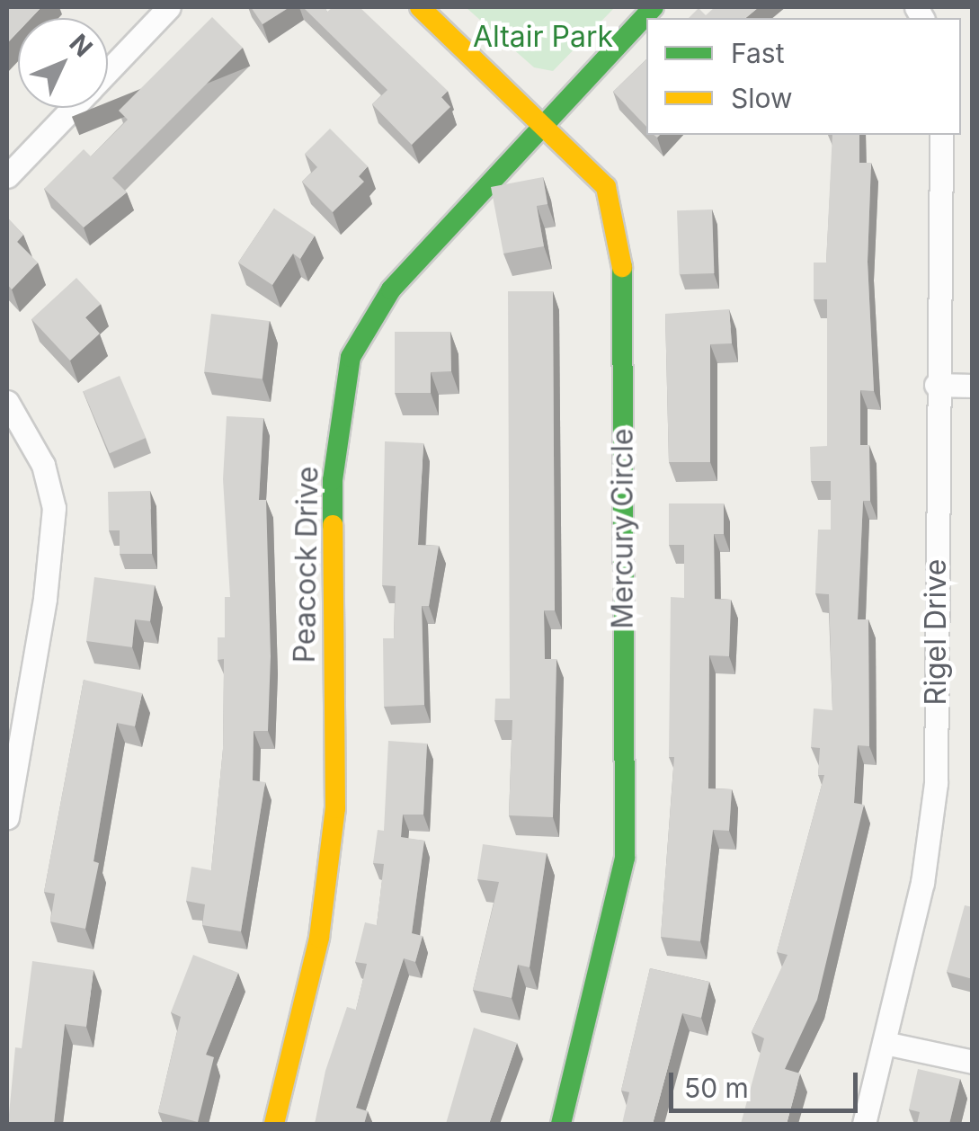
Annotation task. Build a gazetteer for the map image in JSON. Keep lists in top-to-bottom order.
{
  "streets": {
    "street": ["Mercury Circle", "Peacock Drive", "Rigel Drive"]
  },
  "crossings": [
    ["Mercury Circle", "Peacock Drive"]
  ],
  "parks": ["Altair Park"],
  "legend": ["Fast", "Slow"],
  "scale_bar": "50 m",
  "north": "top right"
}
